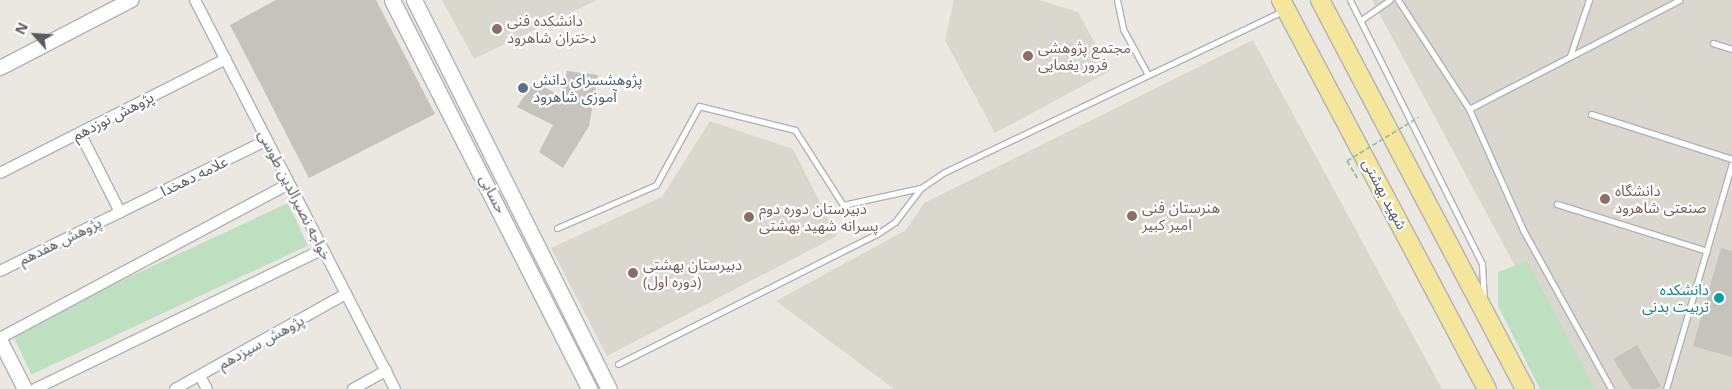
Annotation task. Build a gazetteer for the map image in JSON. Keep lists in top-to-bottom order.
{
  "streets": {
    "highway": ["شهید بهشتی"],
    "main road": ["حسابی"],
    "street": [
      "پژوهش نوزدهم",
      "علامه دهخدا",
      "خواجه نصیرالدین طوسی",
      "پژوهش هفدهم",
      "پژوهش سیزدهم"
    ]
  },
  "crossings": [
    ["پژوهش نوزدهم", "خواجه نصیرالدین طوسی"],
    ["علامه دهخدا", "خواجه نصیرالدین طوسی"],
    ["علامه دهخدا", "پژوهش هفدهم"],
    ["خواجه نصیرالدین طوسی", "پژوهش سیزدهم"]
  ],
  "places": [
    "دانشکده فنی دختران شاهرود",
    "مجتمع پژوهشی فرور یغمایی",
    "پژوهشسرای دانش آموزی شاهرود",
    "دانشگاه صنعتی شاهرود",
    "هنرستان فنی امیر کبیر",
    "دبیرستان دوره دوم پسرانه شهید بهشتی",
    "دبیرستان بهشتی (دوره اول)",
    "دانشکده تربیت بدنی"
  ],
  "north": "top left"
}
